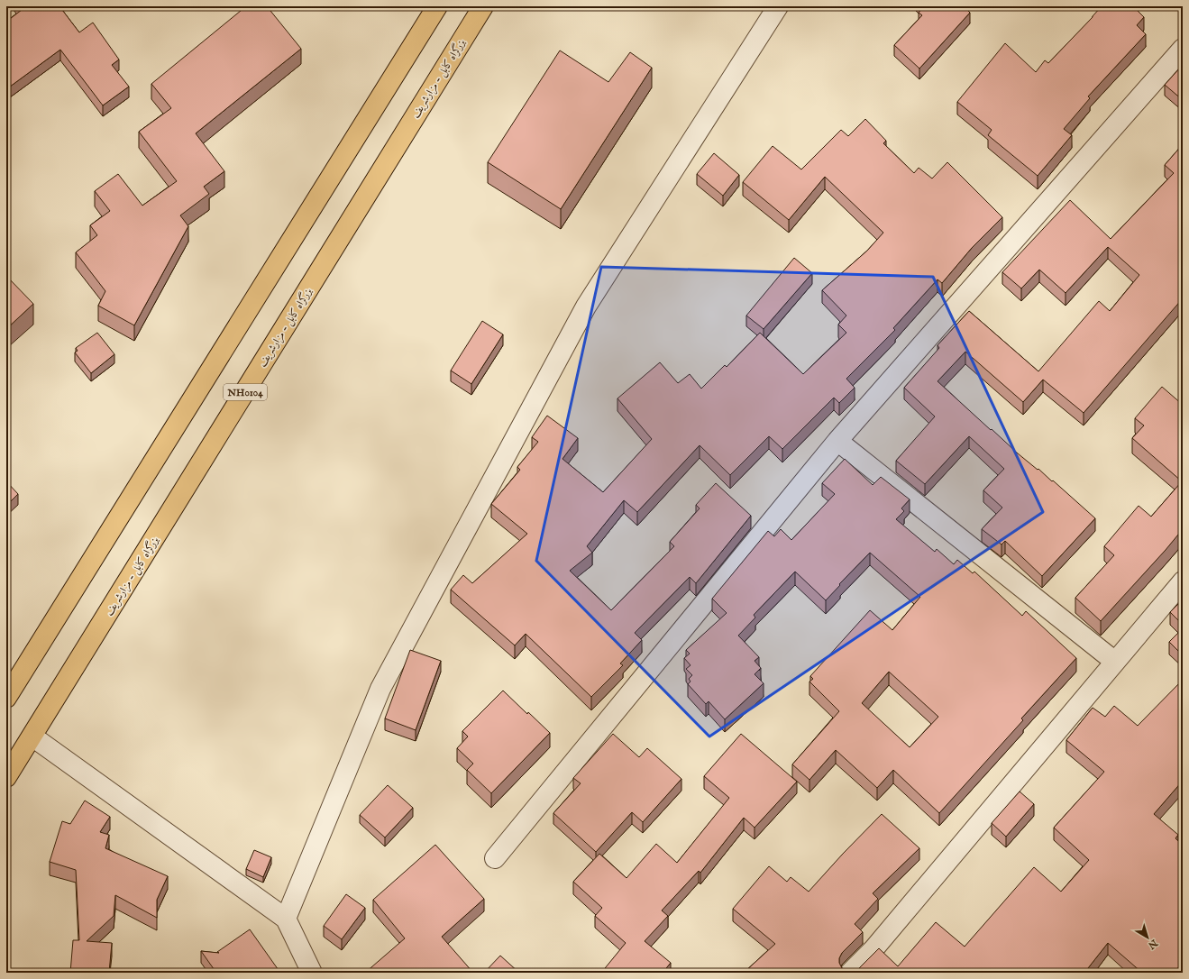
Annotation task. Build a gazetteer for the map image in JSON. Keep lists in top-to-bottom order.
{
  "streets": {
    "highway": ["بزرگراه کابل - مزارشریف", "NH0104"]
  },
  "north": "bottom right"
}
